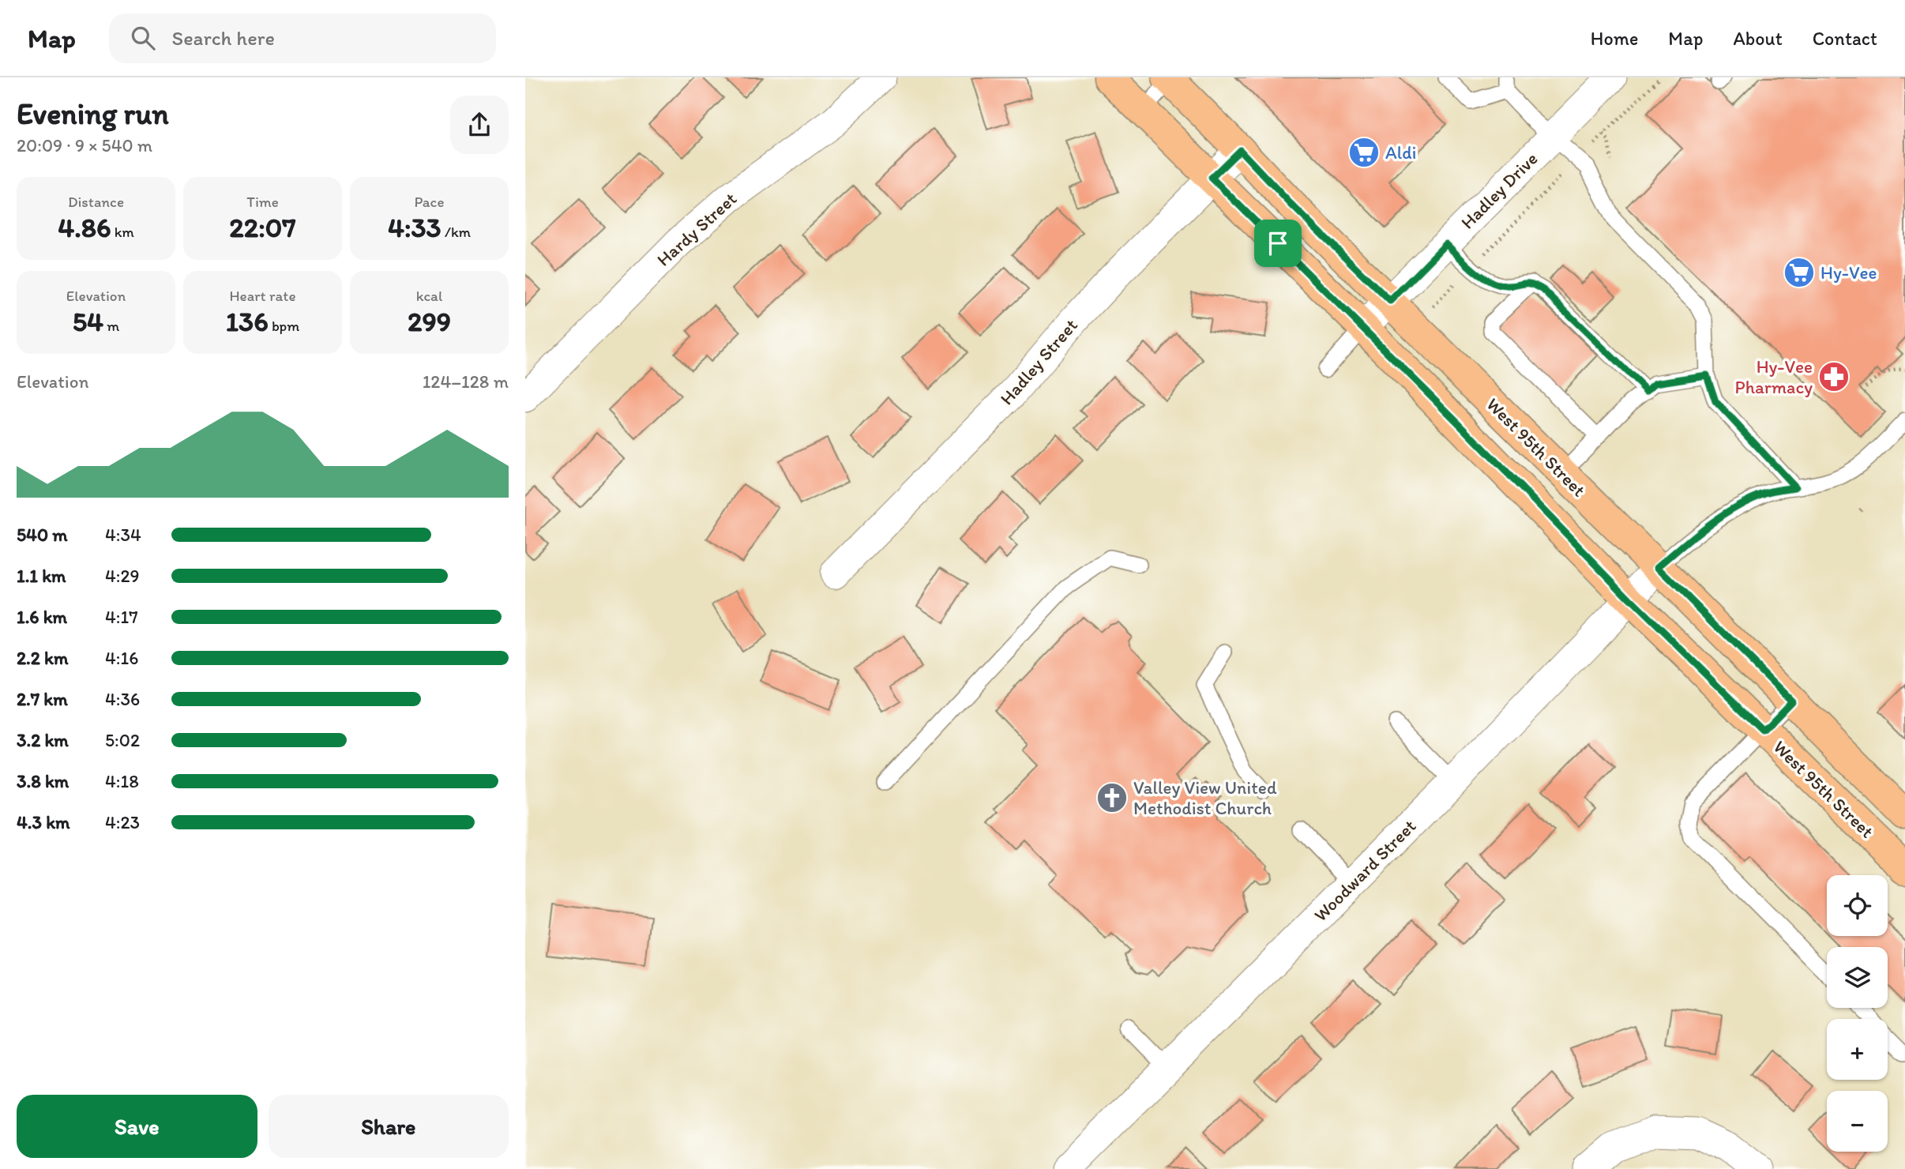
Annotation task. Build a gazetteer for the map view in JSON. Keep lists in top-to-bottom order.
{
  "streets": {
    "main road": ["West 95th Street"],
    "street": [
      "Hadley Drive",
      "Hardy Street",
      "Hadley Street",
      "Woodward Street"
    ]
  },
  "crossings": [
    ["Hadley Drive", "West 95th Street"],
    ["Hadley Street", "West 95th Street"],
    ["West 95th Street", "Woodward Street"]
  ],
  "places": {
    "supermarket": ["Aldi", "Hy-Vee"],
    "pharmacy": ["Hy-Vee Pharmacy"],
    "church": ["Valley View United Methodist Church"]
  },
  "page": {
    "header": "Map",
    "search": "Search here",
    "nav": [
      "Home",
      "Map",
      "About",
      "Contact"
    ],
    "heading": ["Evening run", "20:09 · 9 × 540 m"],
    "stats": [
      ["Distance", "4.86 km"],
      ["Time", "22:07"],
      ["Pace", "4:33 /km"],
      ["Elevation", "54 m"],
      ["Heart rate", "136 bpm"],
      ["kcal", "299"]
    ],
    "chart": ["Elevation", "124–128 m"],
    "list": [
      {
        "name": "540 m",
        "note": "4:34"
      },
      {
        "name": "1.1 km",
        "note": "4:29"
      },
      {
        "name": "1.6 km",
        "note": "4:17"
      },
      {
        "name": "2.2 km",
        "note": "4:16"
      },
      {
        "name": "2.7 km",
        "note": "4:36"
      },
      {
        "name": "3.2 km",
        "note": "5:02"
      },
      {
        "name": "3.8 km",
        "note": "4:18"
      },
      {
        "name": "4.3 km",
        "note": "4:23"
      }
    ],
    "map_buttons": ["+", "−"],
    "buttons": ["Save", "Share"]
  }
}
